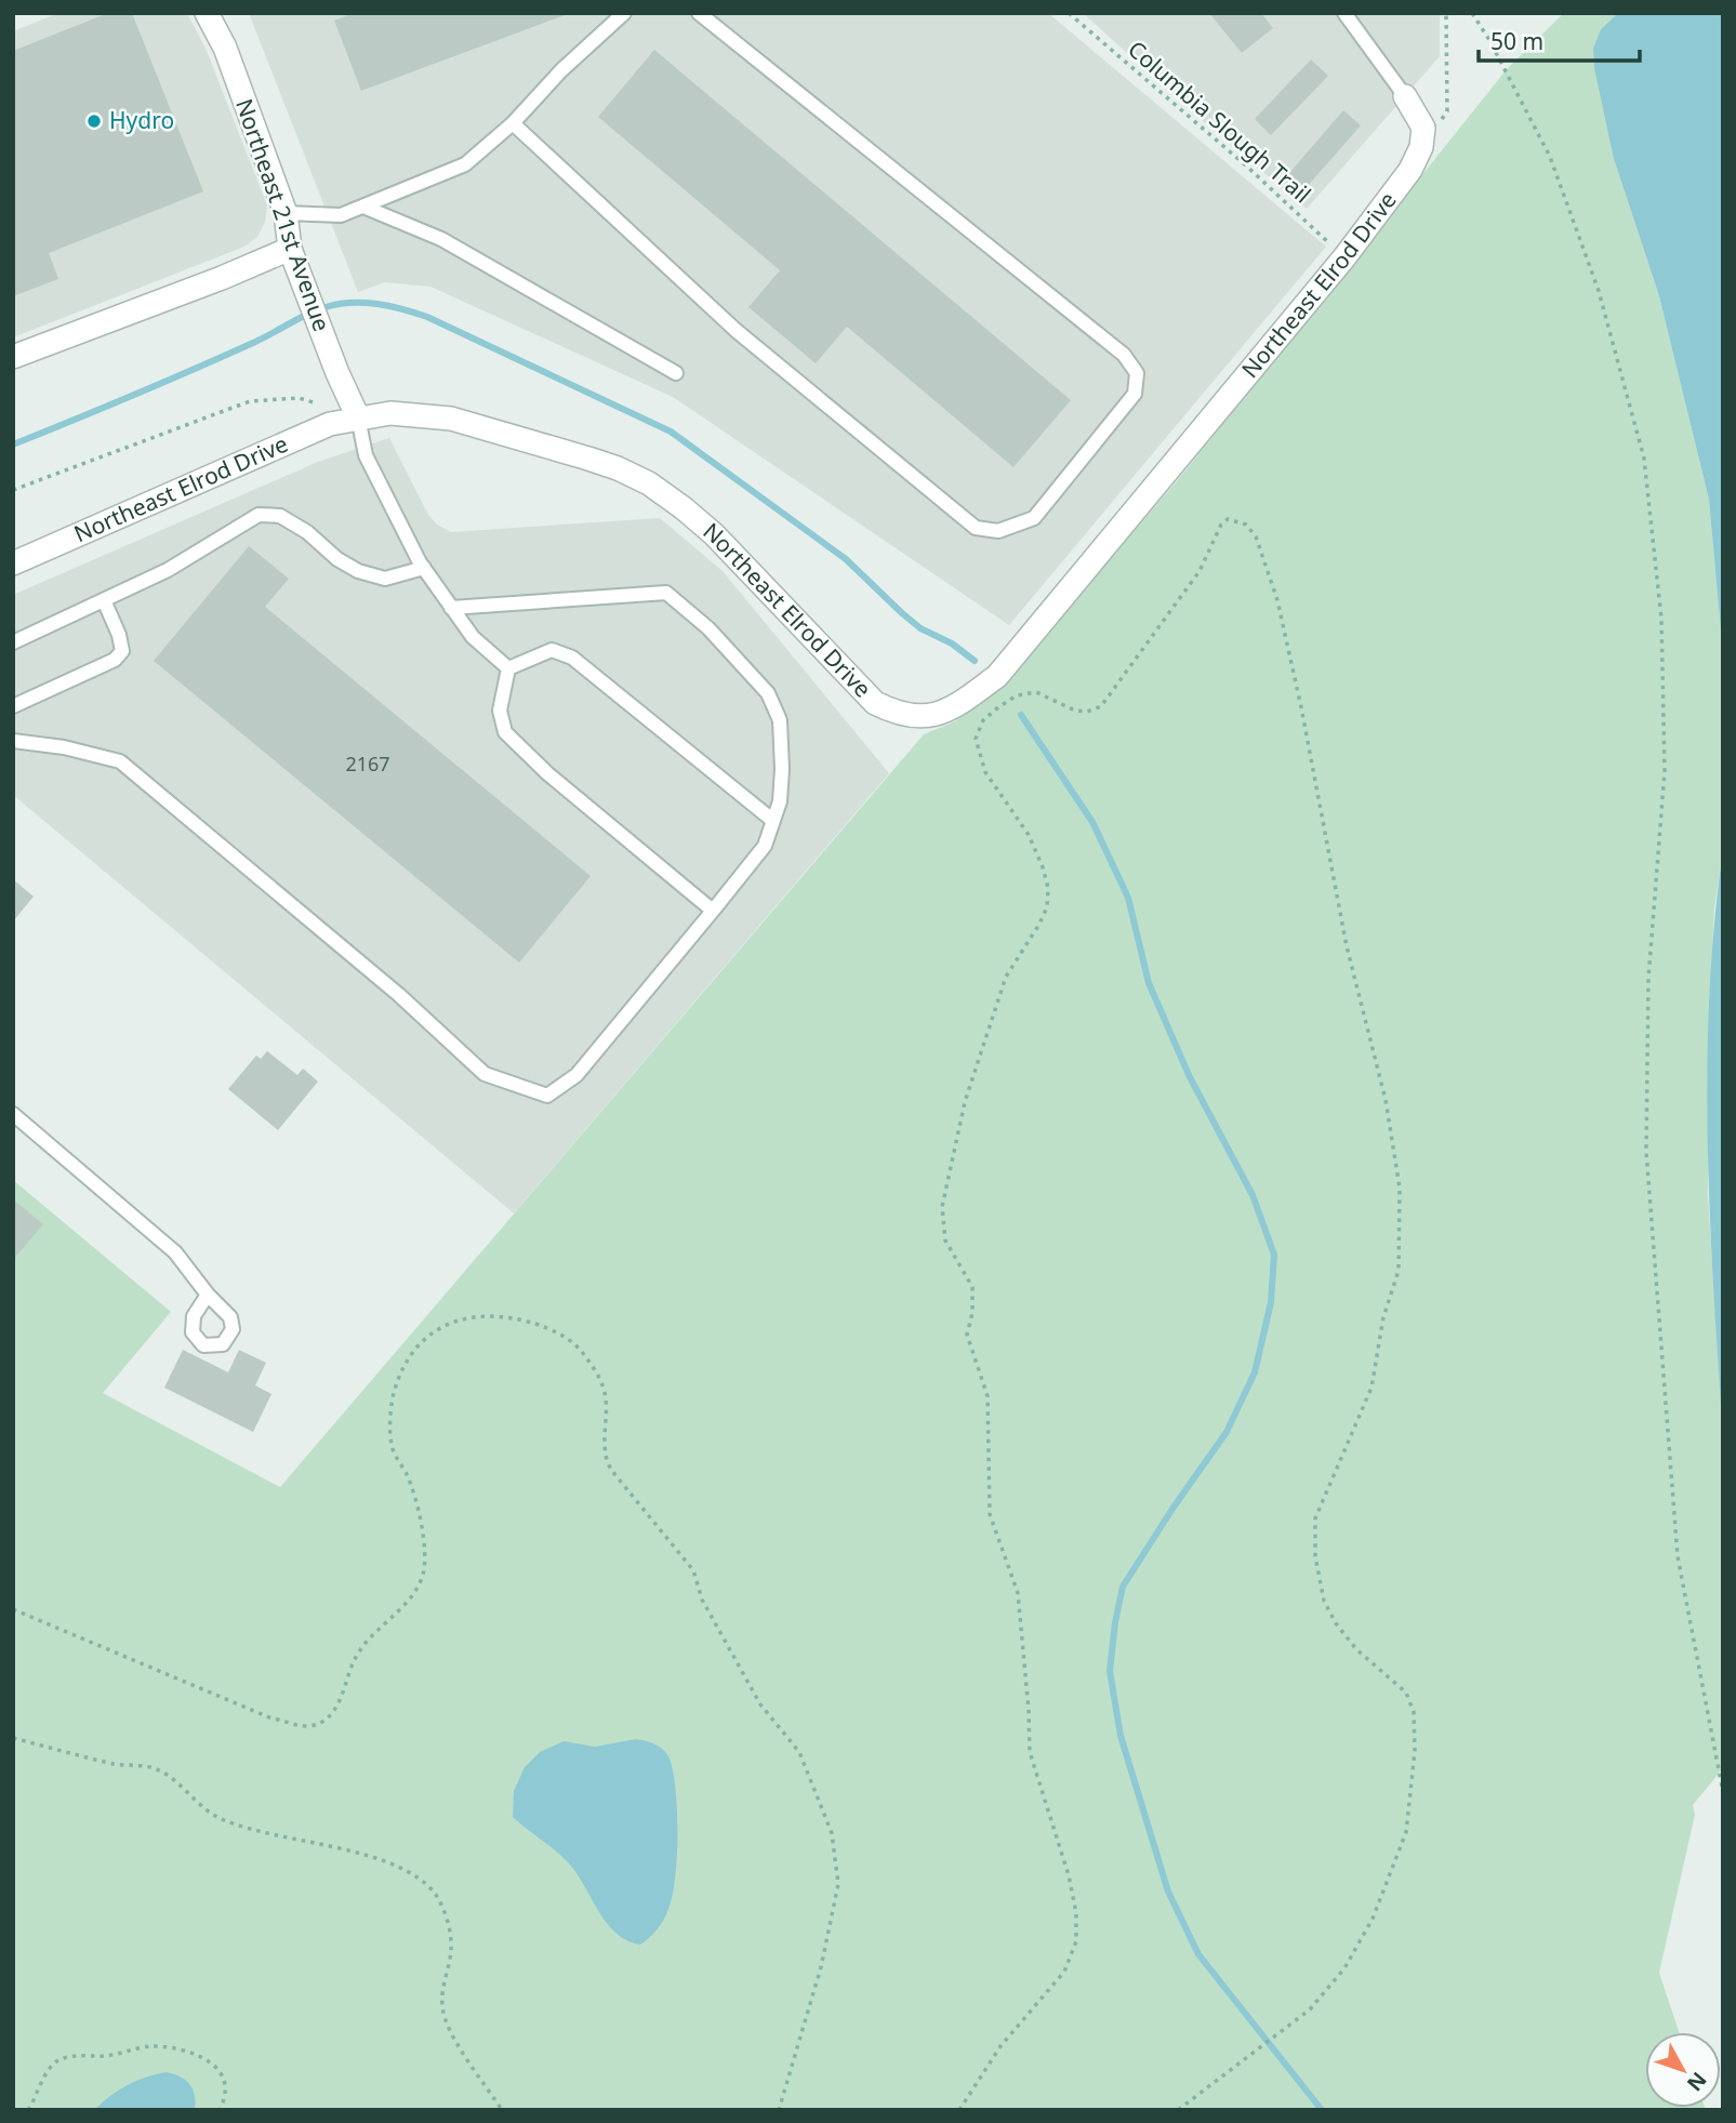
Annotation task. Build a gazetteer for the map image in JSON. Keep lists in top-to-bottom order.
{
  "streets": {
    "street": ["Northeast 21st Avenue", "Northeast Elrod Drive"],
    "path": ["Columbia Slough Trail"]
  },
  "crossings": [
    ["Columbia Slough Trail", "Northeast Elrod Drive"],
    ["Northeast 21st Avenue", "Northeast Elrod Drive"]
  ],
  "places": ["Hydro"],
  "house_numbers": ["2167"],
  "scale_bar": "50 m",
  "north": "bottom right"
}
